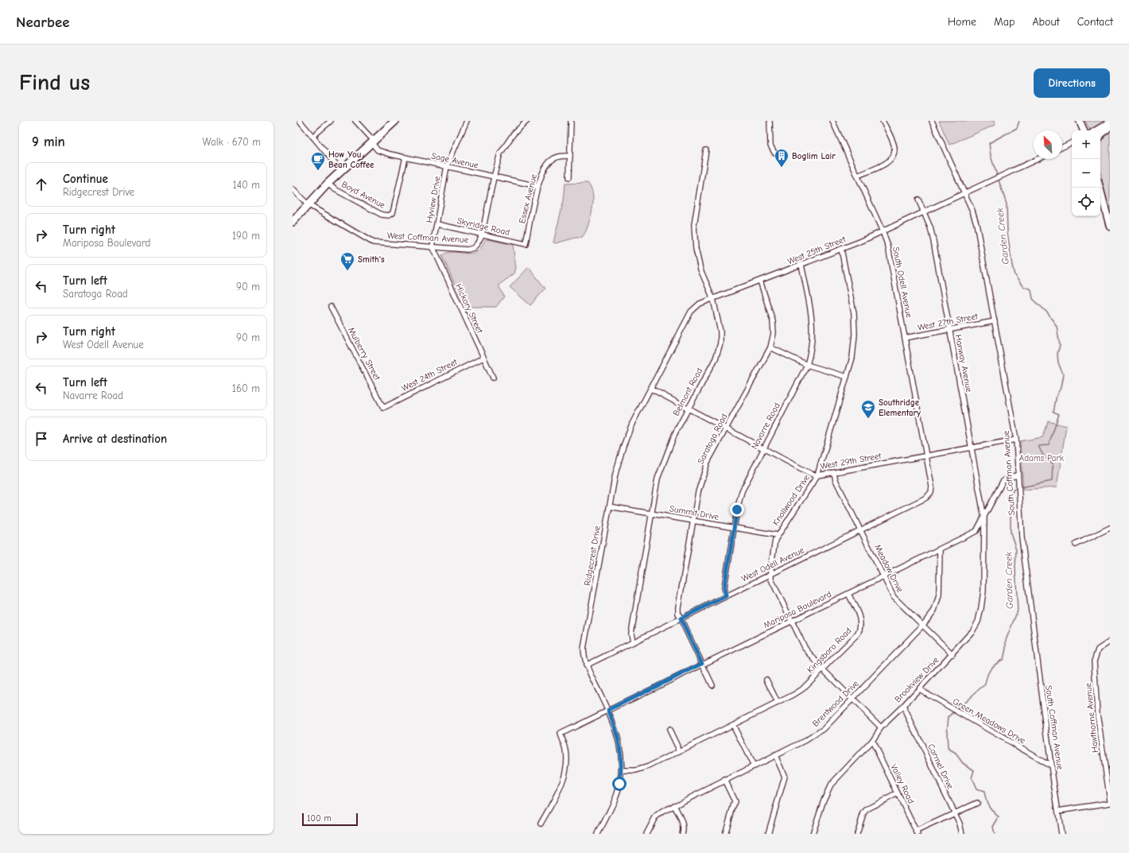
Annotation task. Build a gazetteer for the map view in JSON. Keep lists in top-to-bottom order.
{
  "streets": {
    "street": [
      "Sage Avenue",
      "Boyd Avenue",
      "Essex Avenue",
      "Hyview Drive",
      "Skyridge Road",
      "West Coffman Avenue",
      "West 25th Street",
      "South Odell Avenue",
      "Hickory Street",
      "West 27th Street",
      "Mulberry Street",
      "Hanway Avenue",
      "West 24th Street",
      "Belmont Road",
      "Navarre Road",
      "Saratoga Road",
      "West 29th Street",
      "South Coffman Avenue",
      "Knollwood Drive",
      "Summit Drive",
      "Ridgecrest Drive",
      "West Odell Avenue",
      "Meadow Drive",
      "Mariposa Boulevard",
      "Kingsboro Road",
      "Brookview Drive",
      "Brentwood Drive",
      "Hawthorne Avenue",
      "Green Meadows Drive",
      "Carmel Drive",
      "Valley Road"
    ]
  },
  "crossings": [
    ["Sage Avenue", "Boyd Avenue"],
    ["Sage Avenue", "Essex Avenue"],
    ["Sage Avenue", "Hyview Drive"],
    ["Sage Avenue", "West Coffman Avenue"],
    ["Essex Avenue", "Skyridge Road"],
    ["Hyview Drive", "Skyridge Road"],
    ["Hyview Drive", "West Coffman Avenue"],
    ["Hyview Drive", "Hickory Street"],
    ["Skyridge Road", "West Coffman Avenue"],
    ["West Coffman Avenue", "Hickory Street"],
    ["West 25th Street", "South Odell Avenue"],
    ["West 25th Street", "Hanway Avenue"],
    ["West 25th Street", "Belmont Road"],
    ["West 25th Street", "Navarre Road"],
    ["West 25th Street", "Saratoga Road"],
    ["West 25th Street", "South Coffman Avenue"],
    ["West 25th Street", "Knollwood Drive"],
    ["West 25th Street", "Ridgecrest Drive"],
    ["South Odell Avenue", "West 27th Street"],
    ["South Odell Avenue", "West 29th Street"],
    ["South Odell Avenue", "West Odell Avenue"],
    ["Hickory Street", "West 24th Street"],
    ["West 27th Street", "Hanway Avenue"],
    ["West 27th Street", "South Coffman Avenue"],
    ["Mulberry Street", "West 24th Street"],
    ["Hanway Avenue", "West 29th Street"],
    ["Hanway Avenue", "Mariposa Boulevard"],
    ["Hanway Avenue", "Brookview Drive"],
    ["Belmont Road", "West 29th Street"],
    ["Belmont Road", "Summit Drive"],
    ["Belmont Road", "Ridgecrest Drive"],
    ["Belmont Road", "West Odell Avenue"],
    ["Navarre Road", "West 29th Street"],
    ["Navarre Road", "Summit Drive"],
    ["Navarre Road", "West Odell Avenue"],
    ["Saratoga Road", "West 29th Street"],
    ["Saratoga Road", "Summit Drive"],
    ["Saratoga Road", "West Odell Avenue"],
    ["Saratoga Road", "Mariposa Boulevard"],
    ["West 29th Street", "South Coffman Avenue"],
    ["West 29th Street", "Knollwood Drive"],
    ["West 29th Street", "Ridgecrest Drive"],
    ["West 29th Street", "West Odell Avenue"],
    ["West 29th Street", "Meadow Drive"],
    ["South Coffman Avenue", "Mariposa Boulevard"],
    ["South Coffman Avenue", "Green Meadows Drive"],
    ["Knollwood Drive", "Summit Drive"],
    ["Knollwood Drive", "West Odell Avenue"],
    ["Knollwood Drive", "Mariposa Boulevard"],
    ["Knollwood Drive", "Kingsboro Road"],
    ["Knollwood Drive", "Brookview Drive"],
    ["Knollwood Drive", "Brentwood Drive"],
    ["Summit Drive", "Ridgecrest Drive"],
    ["Ridgecrest Drive", "West Odell Avenue"],
    ["Ridgecrest Drive", "Mariposa Boulevard"],
    ["Ridgecrest Drive", "Kingsboro Road"],
    ["West Odell Avenue", "Meadow Drive"],
    ["Meadow Drive", "Mariposa Boulevard"],
    ["Meadow Drive", "Brookview Drive"],
    ["Meadow Drive", "Brentwood Drive"],
    ["Mariposa Boulevard", "Kingsboro Road"],
    ["Mariposa Boulevard", "Brookview Drive"],
    ["Mariposa Boulevard", "Brentwood Drive"],
    ["Brookview Drive", "Green Meadows Drive"],
    ["Brookview Drive", "Carmel Drive"],
    ["Brookview Drive", "Valley Road"]
  ],
  "water": ["Garden Creek"],
  "parks": ["Adams Park"],
  "places": {
    "building": ["Boglim Lair"],
    "cafe": ["How You Bean Coffee"],
    "supermarket": ["Smith's"],
    "school or university": ["Southridge Elementary"]
  },
  "scale_bar": "100 m",
  "north": "top left",
  "page": {
    "header": "Nearbee",
    "nav": [
      "Home",
      "Map",
      "About",
      "Contact"
    ],
    "buttons": "Directions",
    "title": "Find us",
    "heading": ["9 min", "Walk · 670 m"],
    "map_buttons": ["+", "−"],
    "list": [
      ["Continue", "Ridgecrest Drive", "140 m"],
      ["Turn right", "Mariposa Boulevard", "190 m"],
      ["Turn left", "Saratoga Road", "90 m"],
      ["Turn right", "West Odell Avenue", "90 m"],
      ["Turn left", "Navarre Road", "160 m"],
      "Arrive at destination"
    ],
    "scale": "100 m"
  }
}
